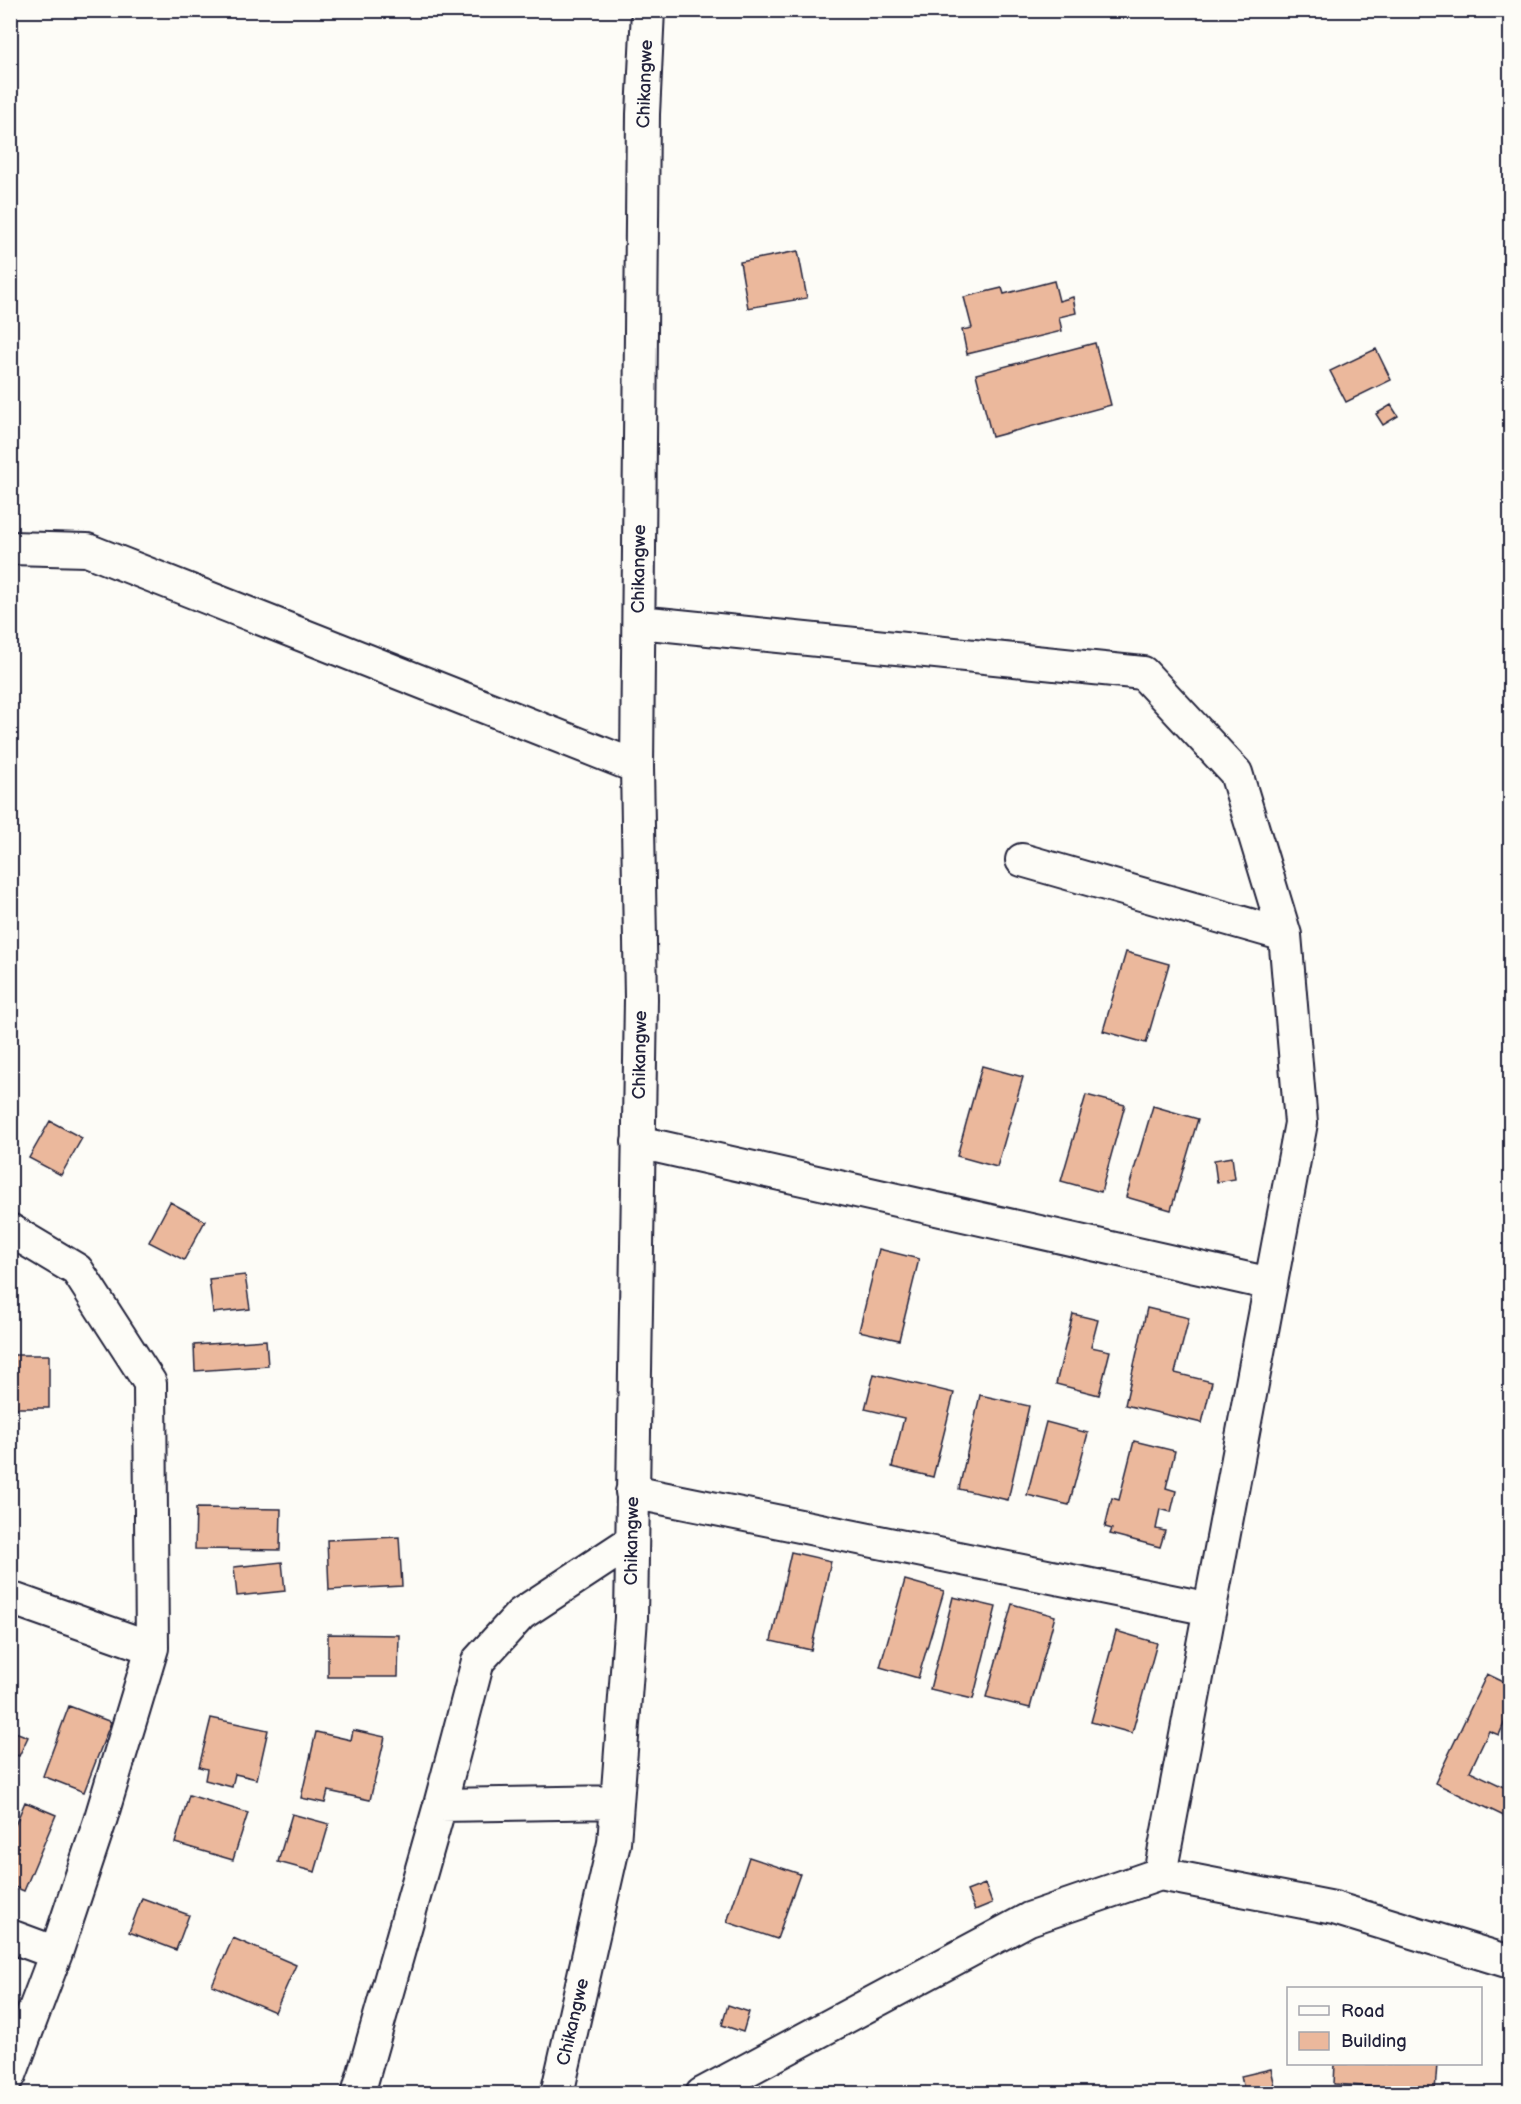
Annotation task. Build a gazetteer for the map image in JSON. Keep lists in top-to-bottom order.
{
  "streets": {
    "street": ["Chikangwe"]
  },
  "legend": ["Road", "Building"]
}
